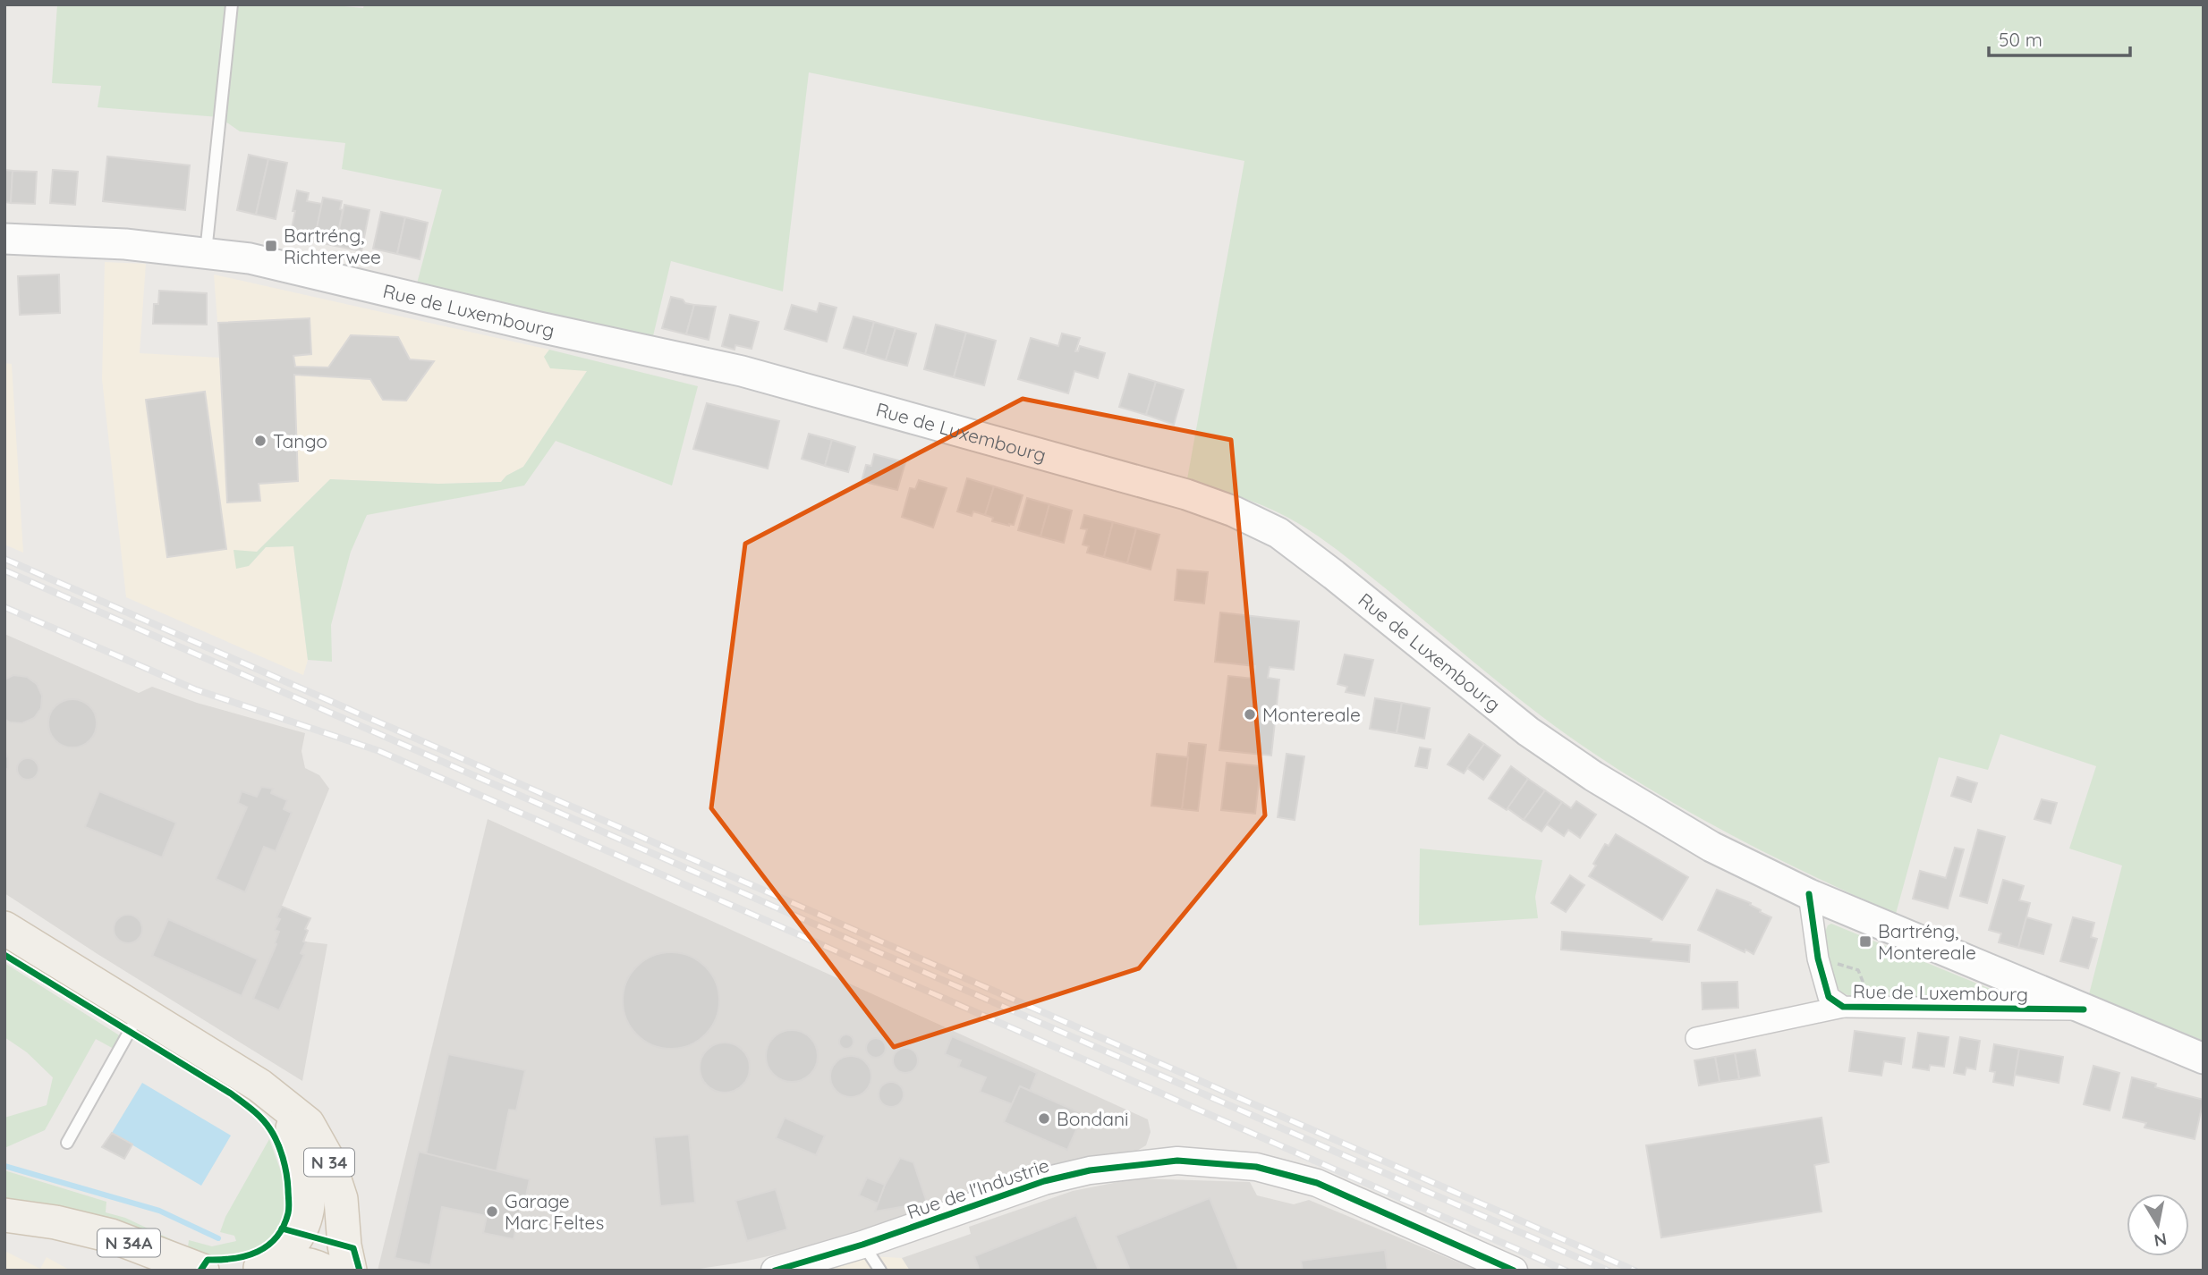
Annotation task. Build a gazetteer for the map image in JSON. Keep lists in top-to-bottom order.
{
  "streets": {
    "main road": ["Rue de Luxembourg", "N 34", "N 34A"],
    "street": ["Rue de l'Industrie"]
  },
  "places": {
    "transit": ["Bartréng, Richterwee", "Bartréng, Montereale"],
    "other": [
      "Tango",
      "Montereale",
      "Bondani",
      "Garage Marc Feltes"
    ]
  },
  "scale_bar": "50 m",
  "north": "bottom"
}
